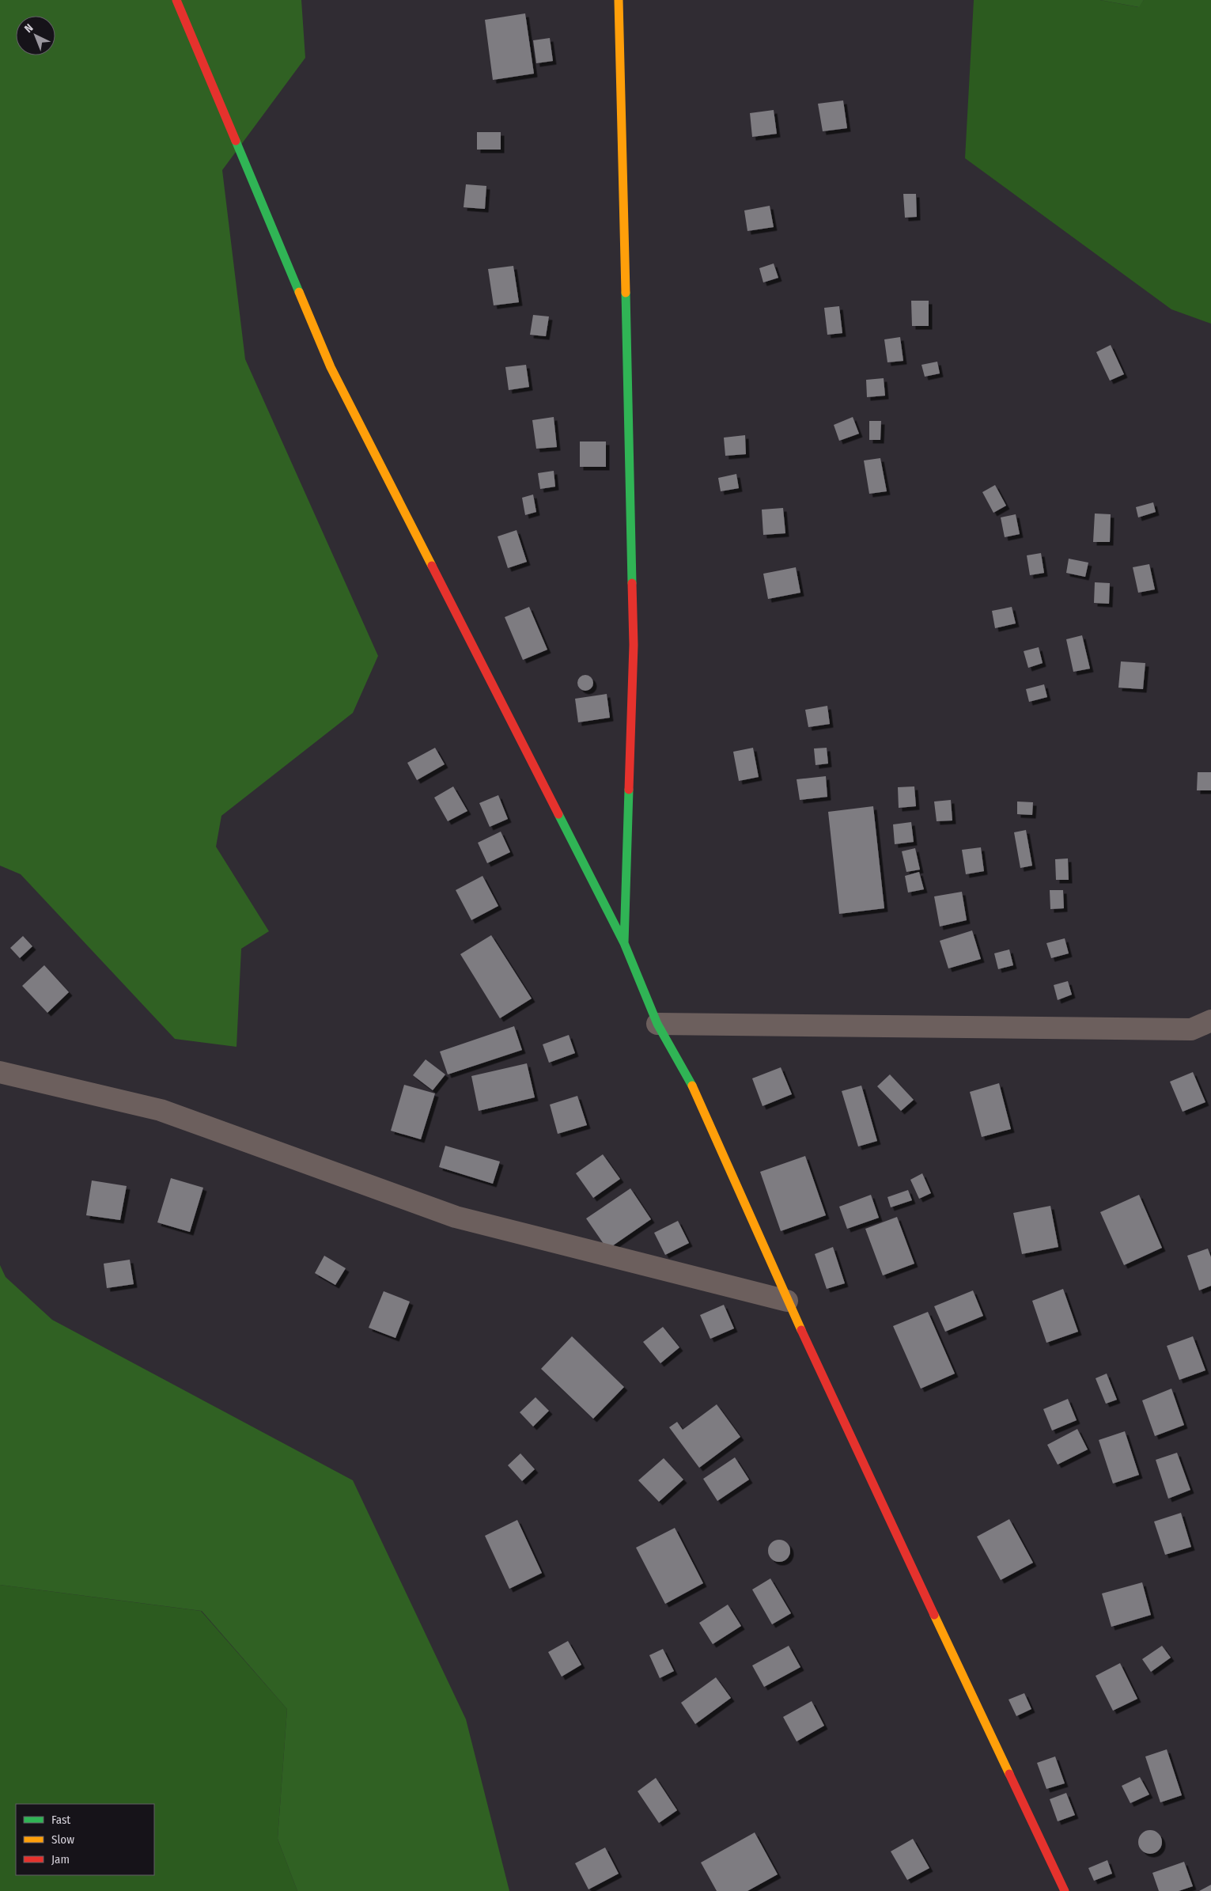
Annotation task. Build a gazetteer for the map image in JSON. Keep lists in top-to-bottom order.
{
  "legend": ["Fast", "Slow", "Jam"],
  "north": "top left"
}
